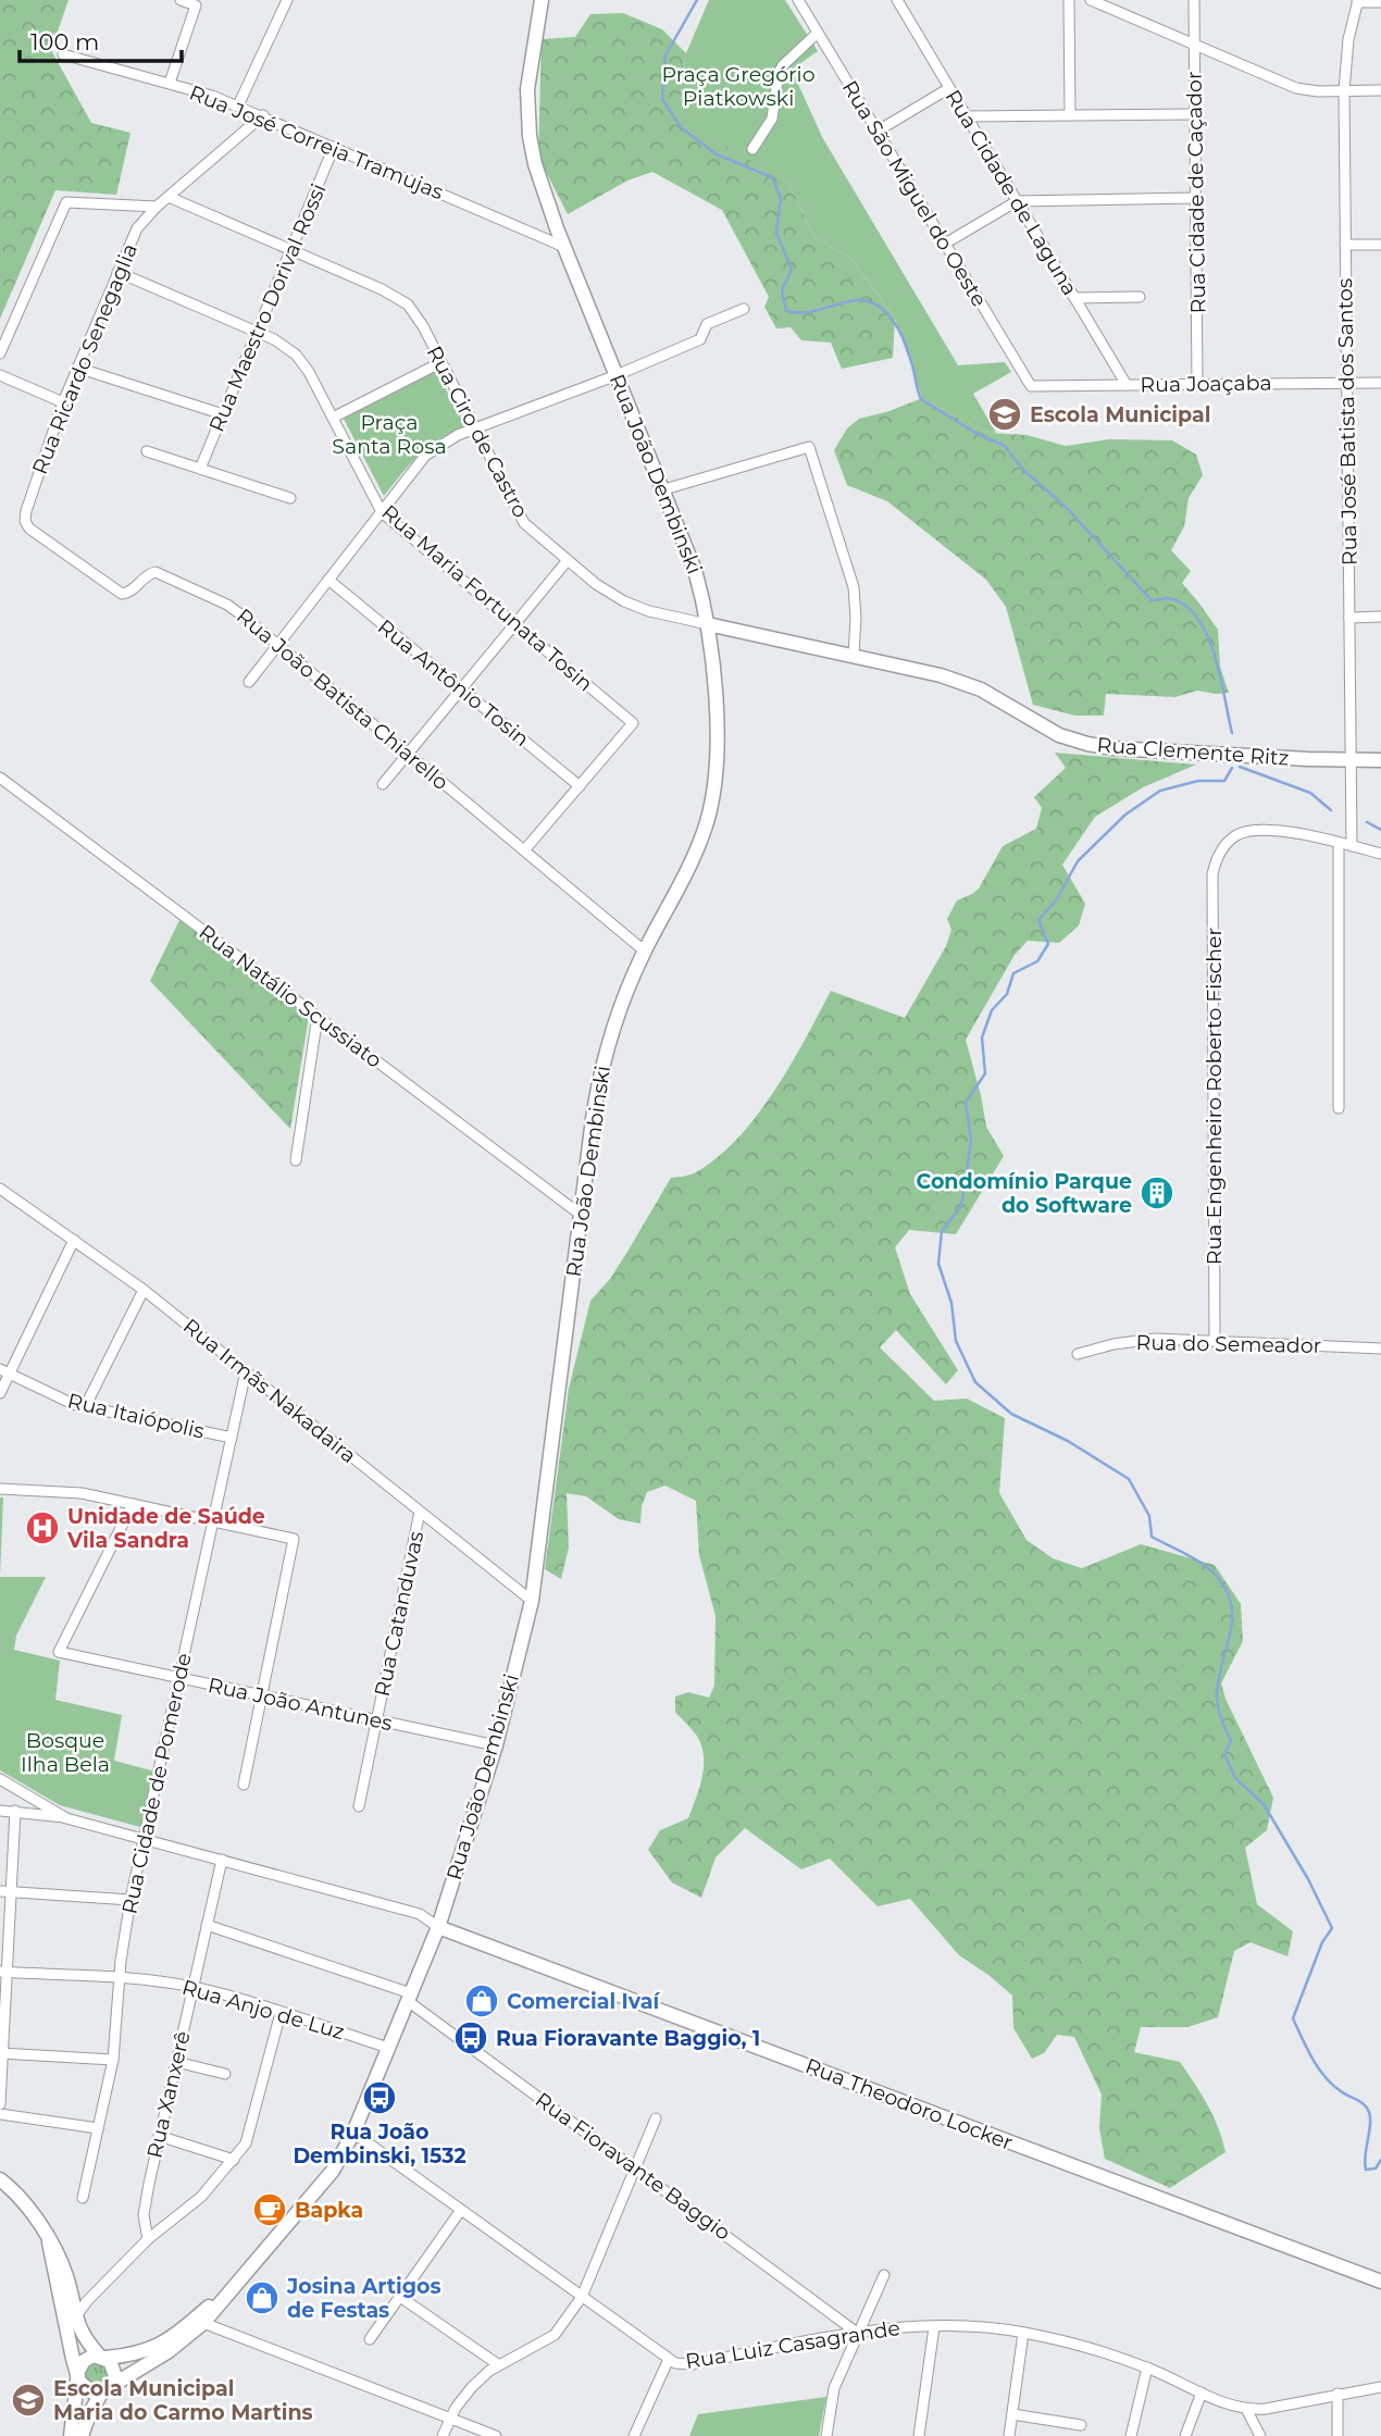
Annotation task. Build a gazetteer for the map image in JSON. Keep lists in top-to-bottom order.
{
  "streets": {
    "main road": ["Rua João Dembinski", "Rua Clemente Ritz", "Rua Theodoro Locker"],
    "street": [
      "Rua José Correia Tramujas",
      "Rua Cidade de Laguna",
      "Rua Cidade de Caçador",
      "Rua São Miguel do Oeste",
      "Rua Maestro Dorival Rossi",
      "Rua Ricardo Senegaglia",
      "Rua Joaçaba",
      "Rua José Batista dos Santos",
      "Rua Ciro de Castro",
      "Rua Maria Fortunata Tosin",
      "Rua Antônio Tosin",
      "Rua João Batista Chiarello",
      "Rua Natálio Scussiato",
      "Rua Engenheiro Roberto Fischer",
      "Rua do Semeador",
      "Rua Irmãs Nakadaira",
      "Rua Itaiópolis",
      "Rua Catanduvas",
      "Rua João Antunes",
      "Rua Cidade de Pomerode",
      "Rua Anjo de Luz",
      "Rua Xanxerê",
      "Rua Fioravante Baggio",
      "Rua Luiz Casagrande"
    ]
  },
  "crossings": [
    ["Rua José Correia Tramujas", "Rua Maestro Dorival Rossi"],
    ["Rua José Correia Tramujas", "Rua Ricardo Senegaglia"],
    ["Rua José Correia Tramujas", "Rua João Dembinski"],
    ["Rua Cidade de Laguna", "Rua Joaçaba"],
    ["Rua Cidade de Caçador", "Rua Joaçaba"],
    ["Rua São Miguel do Oeste", "Rua Joaçaba"],
    ["Rua Maestro Dorival Rossi", "Rua Ciro de Castro"],
    ["Rua Maestro Dorival Rossi", "Rua Maria Fortunata Tosin"],
    ["Rua Ricardo Senegaglia", "Rua Ciro de Castro"],
    ["Rua Ricardo Senegaglia", "Rua Maria Fortunata Tosin"],
    ["Rua Ricardo Senegaglia", "Rua João Batista Chiarello"],
    ["Rua Joaçaba", "Rua José Batista dos Santos"],
    ["Rua José Batista dos Santos", "Rua Clemente Ritz"],
    ["Rua Ciro de Castro", "Rua João Dembinski"],
    ["Rua Ciro de Castro", "Rua Clemente Ritz"],
    ["Rua João Dembinski", "Rua João Batista Chiarello"],
    ["Rua João Dembinski", "Rua Clemente Ritz"],
    ["Rua João Dembinski", "Rua Natálio Scussiato"],
    ["Rua João Dembinski", "Rua Irmãs Nakadaira"],
    ["Rua João Dembinski", "Rua João Antunes"],
    ["Rua João Dembinski", "Rua Anjo de Luz"],
    ["Rua João Dembinski", "Rua Theodoro Locker"],
    ["Rua João Dembinski", "Rua Fioravante Baggio"],
    ["Rua João Dembinski", "Rua Luiz Casagrande"],
    ["Rua Maria Fortunata Tosin", "Rua Antônio Tosin"],
    ["Rua Engenheiro Roberto Fischer", "Rua do Semeador"],
    ["Rua Irmãs Nakadaira", "Rua Catanduvas"],
    ["Rua Irmãs Nakadaira", "Rua Cidade de Pomerode"],
    ["Rua Itaiópolis", "Rua Cidade de Pomerode"],
    ["Rua Catanduvas", "Rua João Antunes"],
    ["Rua João Antunes", "Rua Cidade de Pomerode"],
    ["Rua Cidade de Pomerode", "Rua Anjo de Luz"],
    ["Rua Anjo de Luz", "Rua Xanxerê"],
    ["Rua Xanxerê", "Rua Fioravante Baggio"],
    ["Rua Fioravante Baggio", "Rua Luiz Casagrande"]
  ],
  "parks": ["Praça Gregório Piatkowski", "Praça Santa Rosa", "Bosque Ilha Bela"],
  "places": {
    "school or university": ["Escola Municipal", "Escola Municipal Maria do Carmo Martins"],
    "building": ["Condomínio Parque do Software"],
    "hospital": ["Unidade de Saúde Vila Sandra"],
    "shop": ["Comercial Ivaí", "Josina Artigos de Festas"],
    "bus stop": ["Rua Fioravante Baggio, 1", "Rua João Dembinski, 1532"],
    "cafe": ["Bapka"]
  },
  "scale_bar": "100 m"
}
